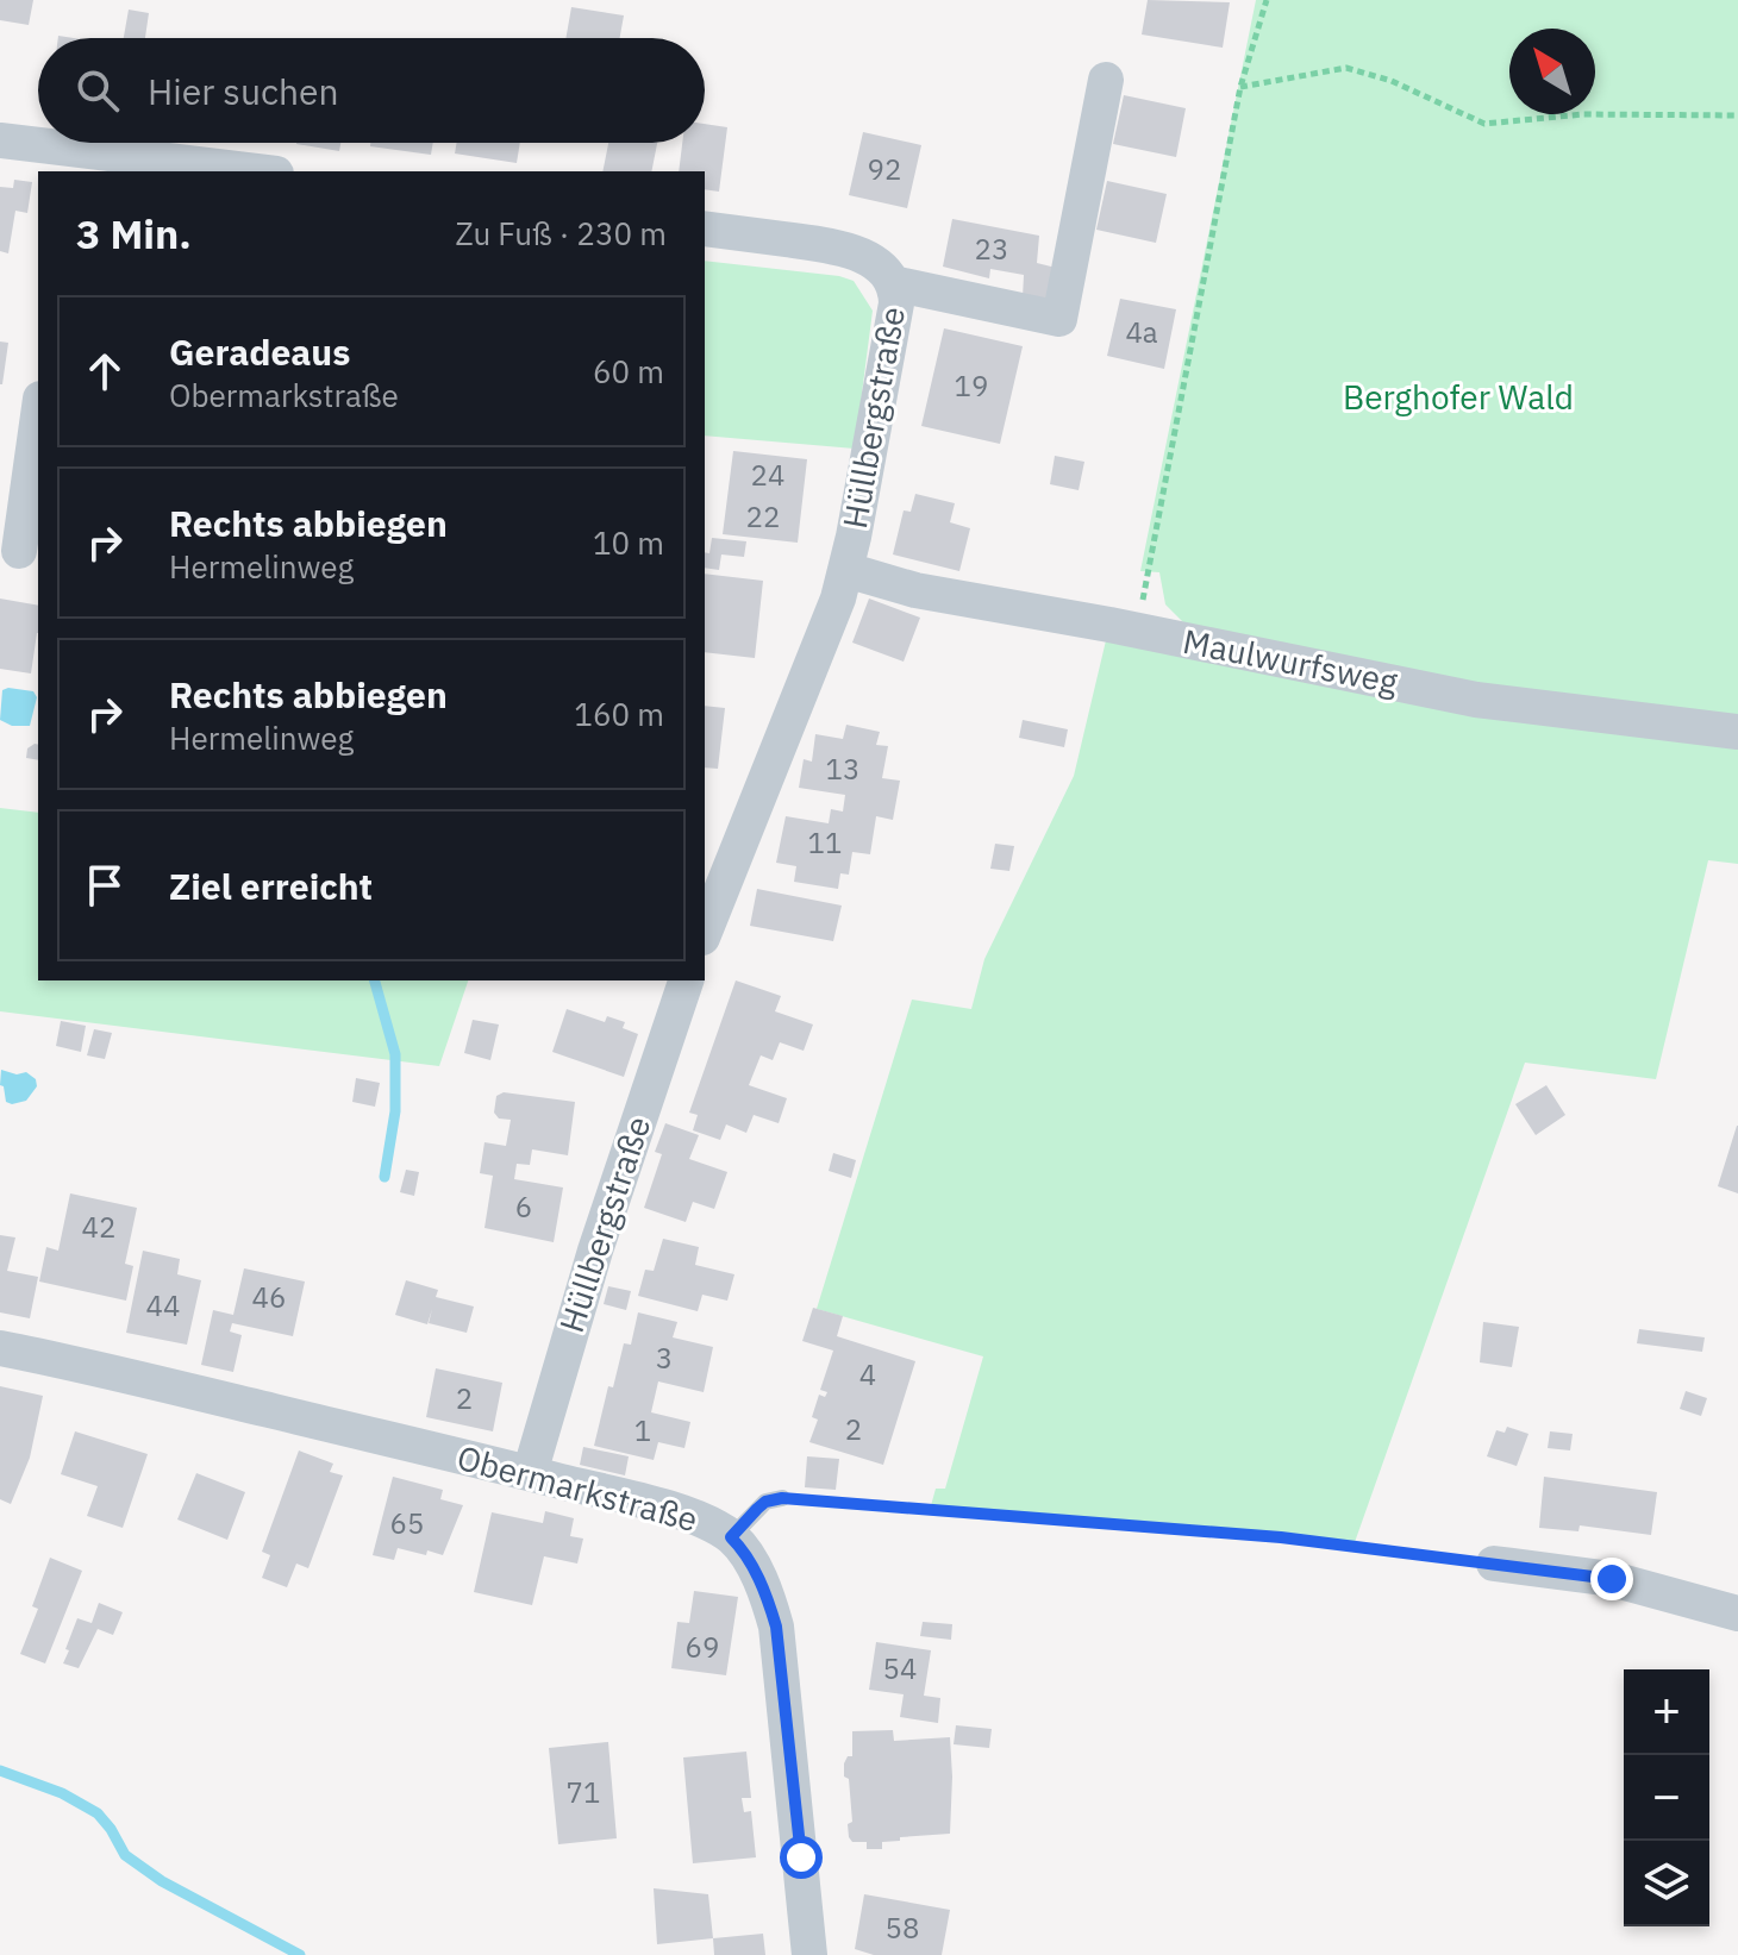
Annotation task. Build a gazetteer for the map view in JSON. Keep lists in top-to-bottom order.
{
  "streets": {
    "street": ["Hüllbergstraße", "Maulwurfsweg", "Obermarkstraße"]
  },
  "crossings": [
    ["Hüllbergstraße", "Maulwurfsweg"],
    ["Hüllbergstraße", "Obermarkstraße"]
  ],
  "parks": ["Berghofer Wald"],
  "house_numbers": [
    "92",
    "23",
    "4a",
    "19",
    "24",
    "22",
    "13",
    "11",
    "6",
    "42",
    "46",
    "44",
    "3",
    "4",
    "2",
    "2",
    "1",
    "65",
    "69",
    "54",
    "71",
    "58"
  ],
  "north": "top left",
  "page": {
    "search": "Hier suchen",
    "heading": ["3 Min.", "Zu Fuß · 230 m"],
    "list": [
      ["Geradeaus", "Obermarkstraße", "60 m"],
      ["Rechts abbiegen", "Hermelinweg", "10 m"],
      ["Rechts abbiegen", "Hermelinweg", "160 m"],
      "Ziel erreicht"
    ],
    "map_buttons": ["+", "−"]
  }
}
